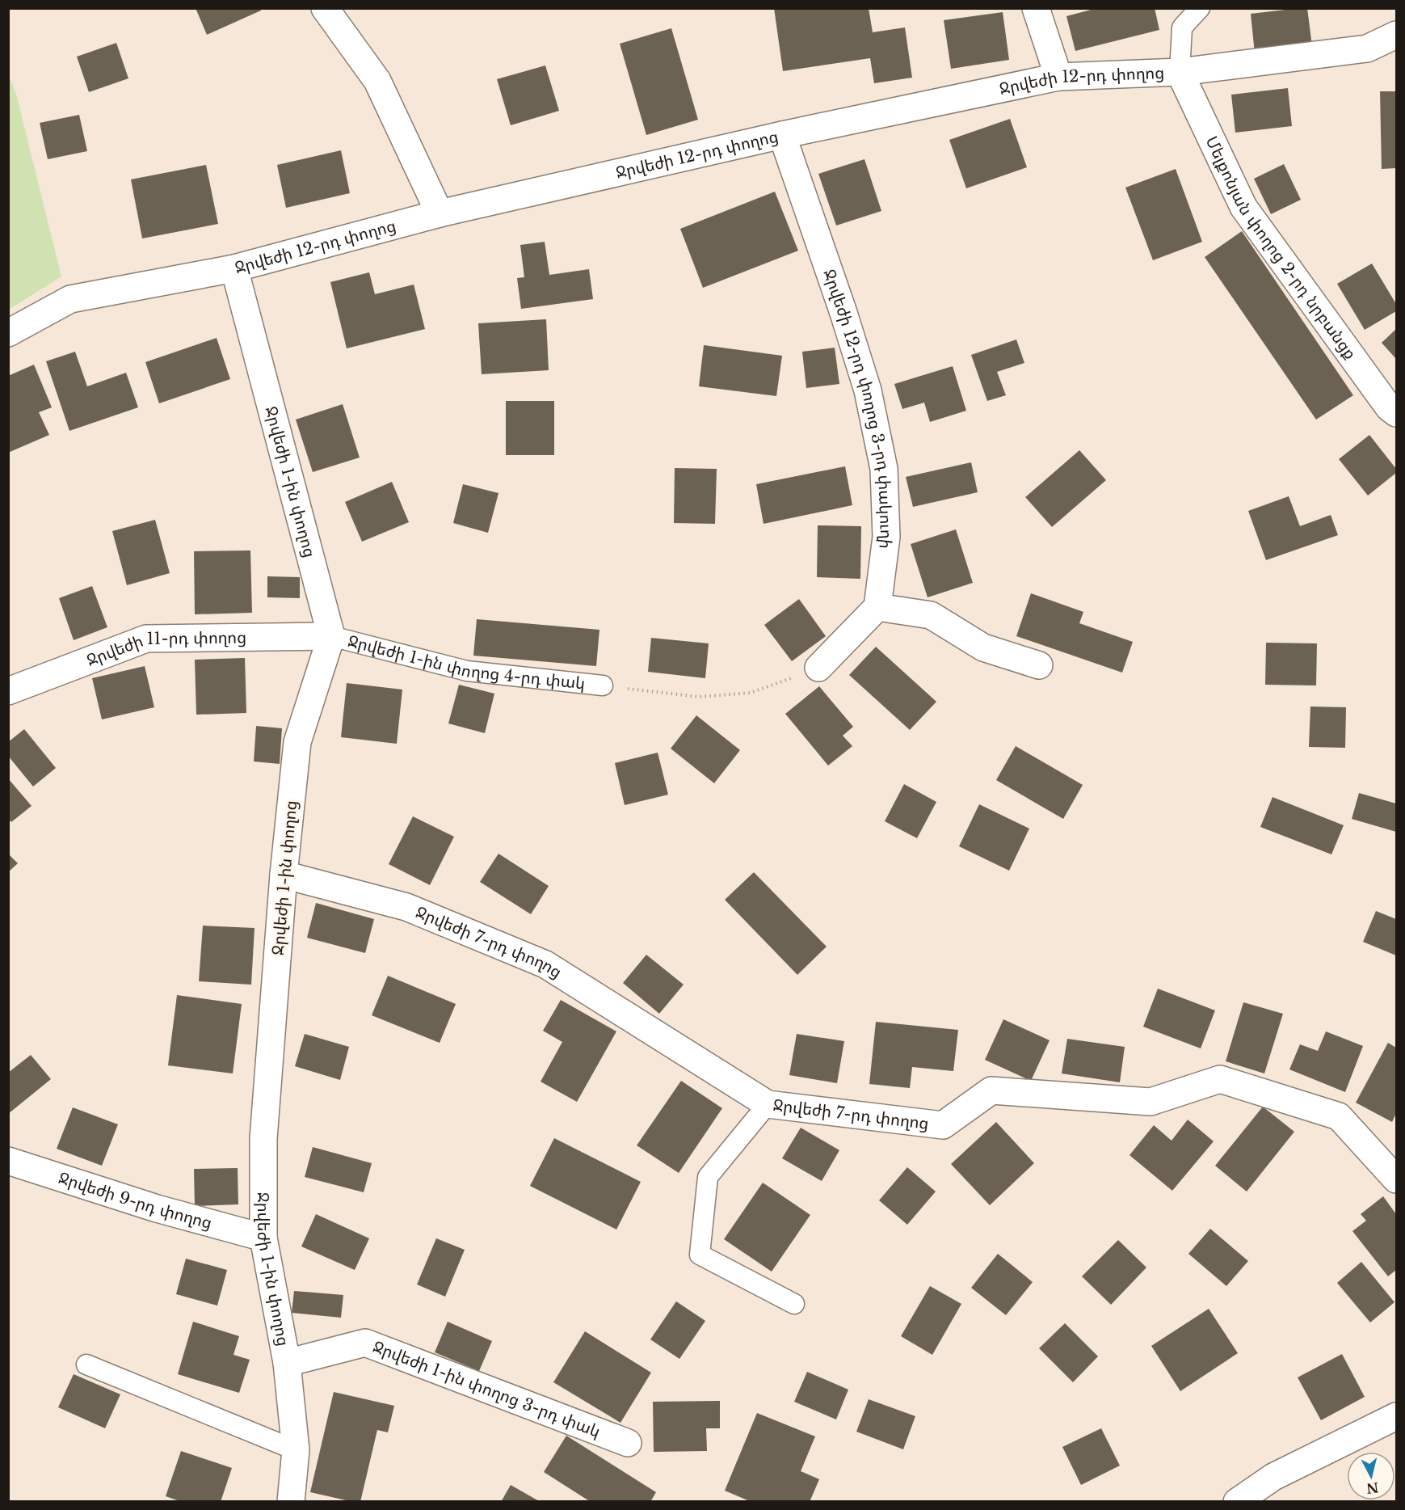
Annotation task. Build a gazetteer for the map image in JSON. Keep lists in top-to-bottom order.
{
  "streets": {
    "street": [
      "Ջրվեժի 12-րդ փողոց",
      "Մելքոնյան փողոց 2-րդ նրբանցք",
      "Ջրվեժի 12-րդ փողոց 3-րդ փակուղի",
      "Ջրվեժի 1-ին փողոց",
      "Ջրվեժի 11-րդ փողոց",
      "Ջրվեժի 7-րդ փողոց",
      "Ջրվեժի 9-րդ փողոց",
      "Ջրվեժի 1-ին փողոց 3-րդ փակ"
    ],
    "lane": ["Ջրվեժի 1-ին փողոց 4-րդ փակ"]
  },
  "crossings": [
    ["Ջրվեժի 12-րդ փողոց", "Մելքոնյան փողոց 2-րդ նրբանցք"],
    ["Ջրվեժի 12-րդ փողոց", "Ջրվեժի 12-րդ փողոց 3-րդ փակուղի"],
    ["Ջրվեժի 12-րդ փողոց", "Ջրվեժի 1-ին փողոց"],
    ["Ջրվեժի 1-ին փողոց", "Ջրվեժի 11-րդ փողոց"],
    ["Ջրվեժի 1-ին փողոց", "Ջրվեժի 1-ին փողոց 4-րդ փակ"],
    ["Ջրվեժի 1-ին փողոց", "Ջրվեժի 7-րդ փողոց"],
    ["Ջրվեժի 1-ին փողոց", "Ջրվեժի 9-րդ փողոց"],
    ["Ջրվեժի 1-ին փողոց", "Ջրվեժի 1-ին փողոց 3-րդ փակ"],
    ["Ջրվեժի 11-րդ փողոց", "Ջրվեժի 1-ին փողոց 4-րդ փակ"]
  ],
  "north": "bottom"
}
